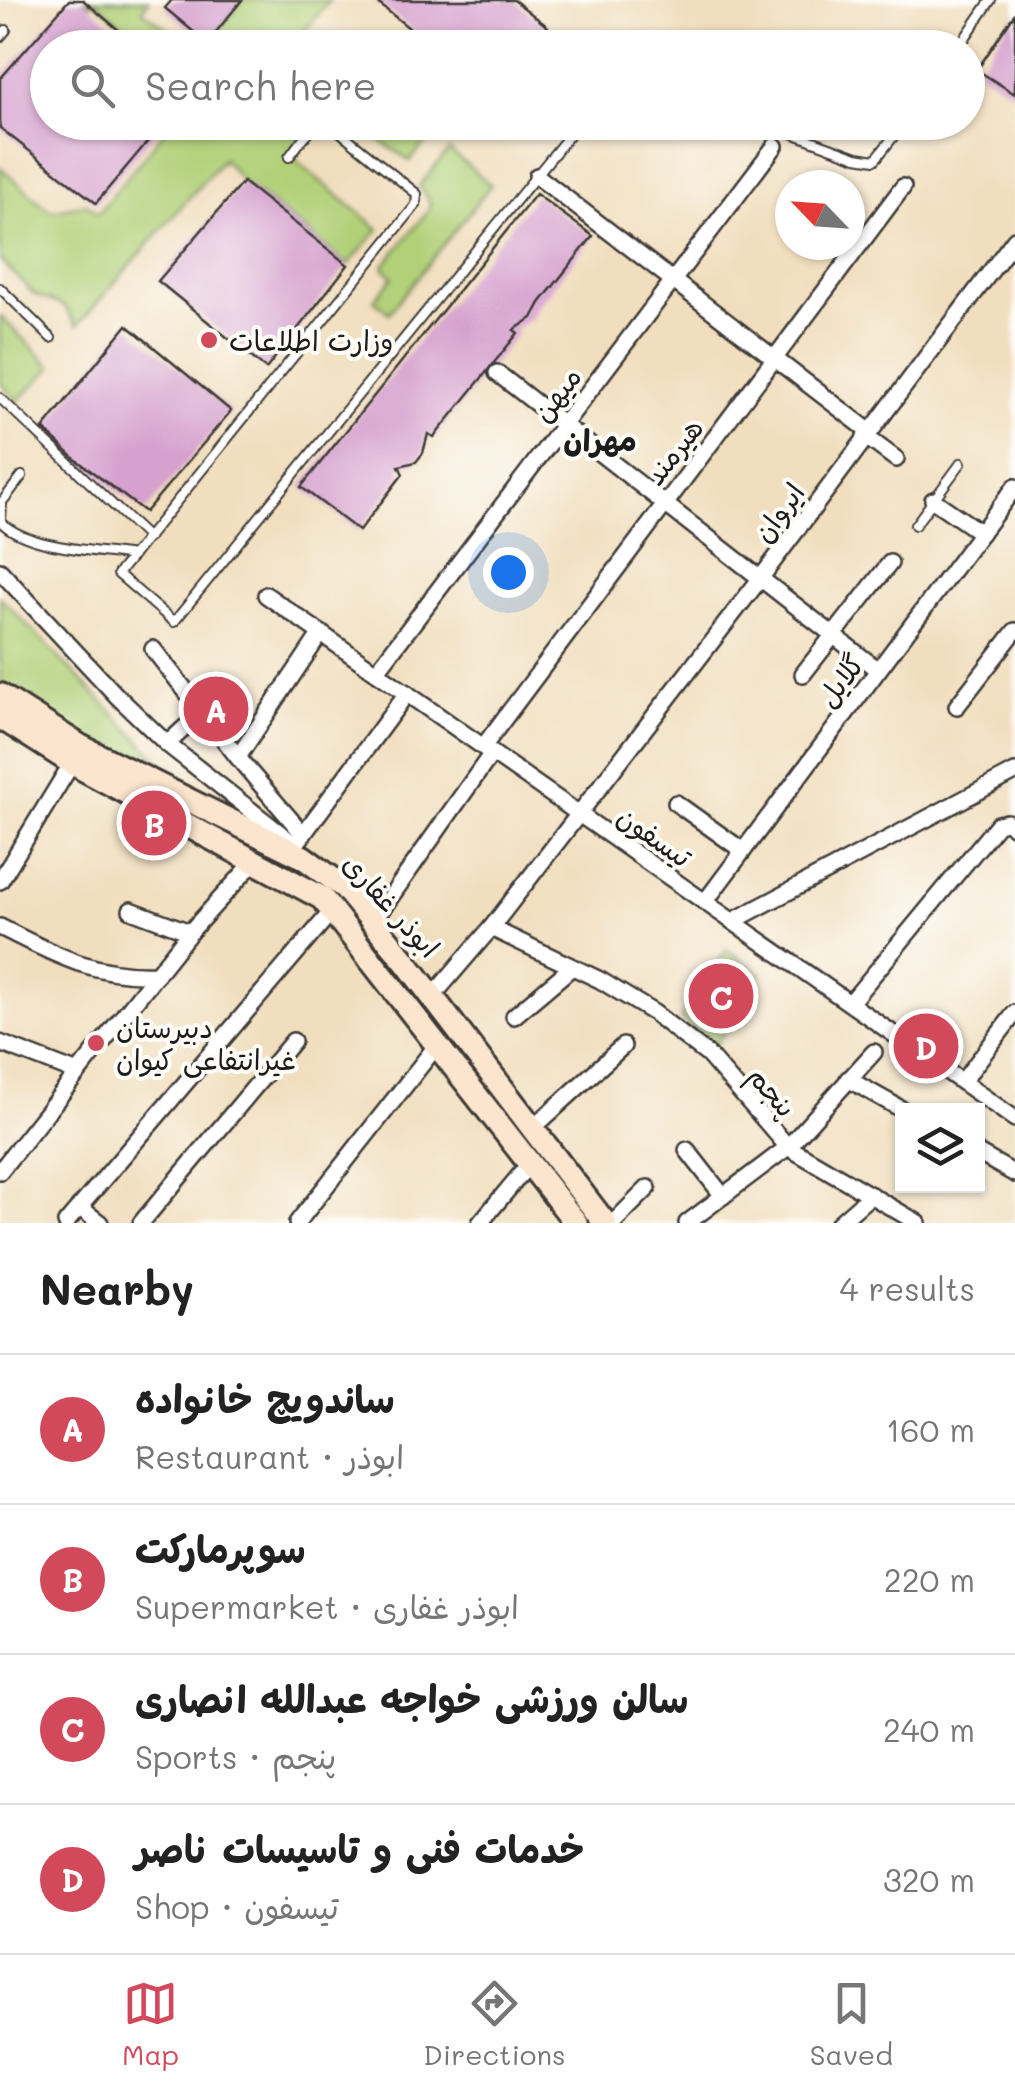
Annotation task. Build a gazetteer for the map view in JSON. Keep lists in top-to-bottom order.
{
  "streets": {
    "main road": ["ابوذر غفاری"],
    "street": [
      "میهن",
      "هیرمند",
      "ایروان",
      "گلایل",
      "تیسفون",
      "پنجم"
    ]
  },
  "crossings": [
    ["میهن", "تیسفون"],
    ["هیرمند", "تیسفون"],
    ["هیرمند", "ابوذر غفاری"],
    ["ایروان", "تیسفون"],
    ["ایروان", "ابوذر غفاری"],
    ["ایروان", "پنجم"],
    ["گلایل", "تیسفون"]
  ],
  "districts": ["مهران"],
  "places": ["وزارت اطلاعات", "دبیرستان غیرانتفاعی کیوان"],
  "north": "top left",
  "page": {
    "search": "Search here",
    "pins": [
      "A",
      "B",
      "C",
      "D"
    ],
    "heading": ["Nearby", "4 results"],
    "list": [
      {
        "mark": "A",
        "name": "ساندویچ خانواده",
        "note": "Restaurant · ابوذر",
        "value": "160 m"
      },
      {
        "mark": "B",
        "name": "سوپرمارکت",
        "note": "Supermarket · ابوذر غفاری",
        "value": "220 m"
      },
      {
        "mark": "C",
        "name": "سالن ورزشی خواجه عبدالله انصاری",
        "note": "Sports · پنجم",
        "value": "240 m"
      },
      {
        "mark": "D",
        "name": "خدمات فنی و تاسیسات ناصر",
        "note": "Shop · تیسفون",
        "value": "320 m"
      }
    ],
    "nav": ["Map", "Directions", "Saved"]
  }
}
